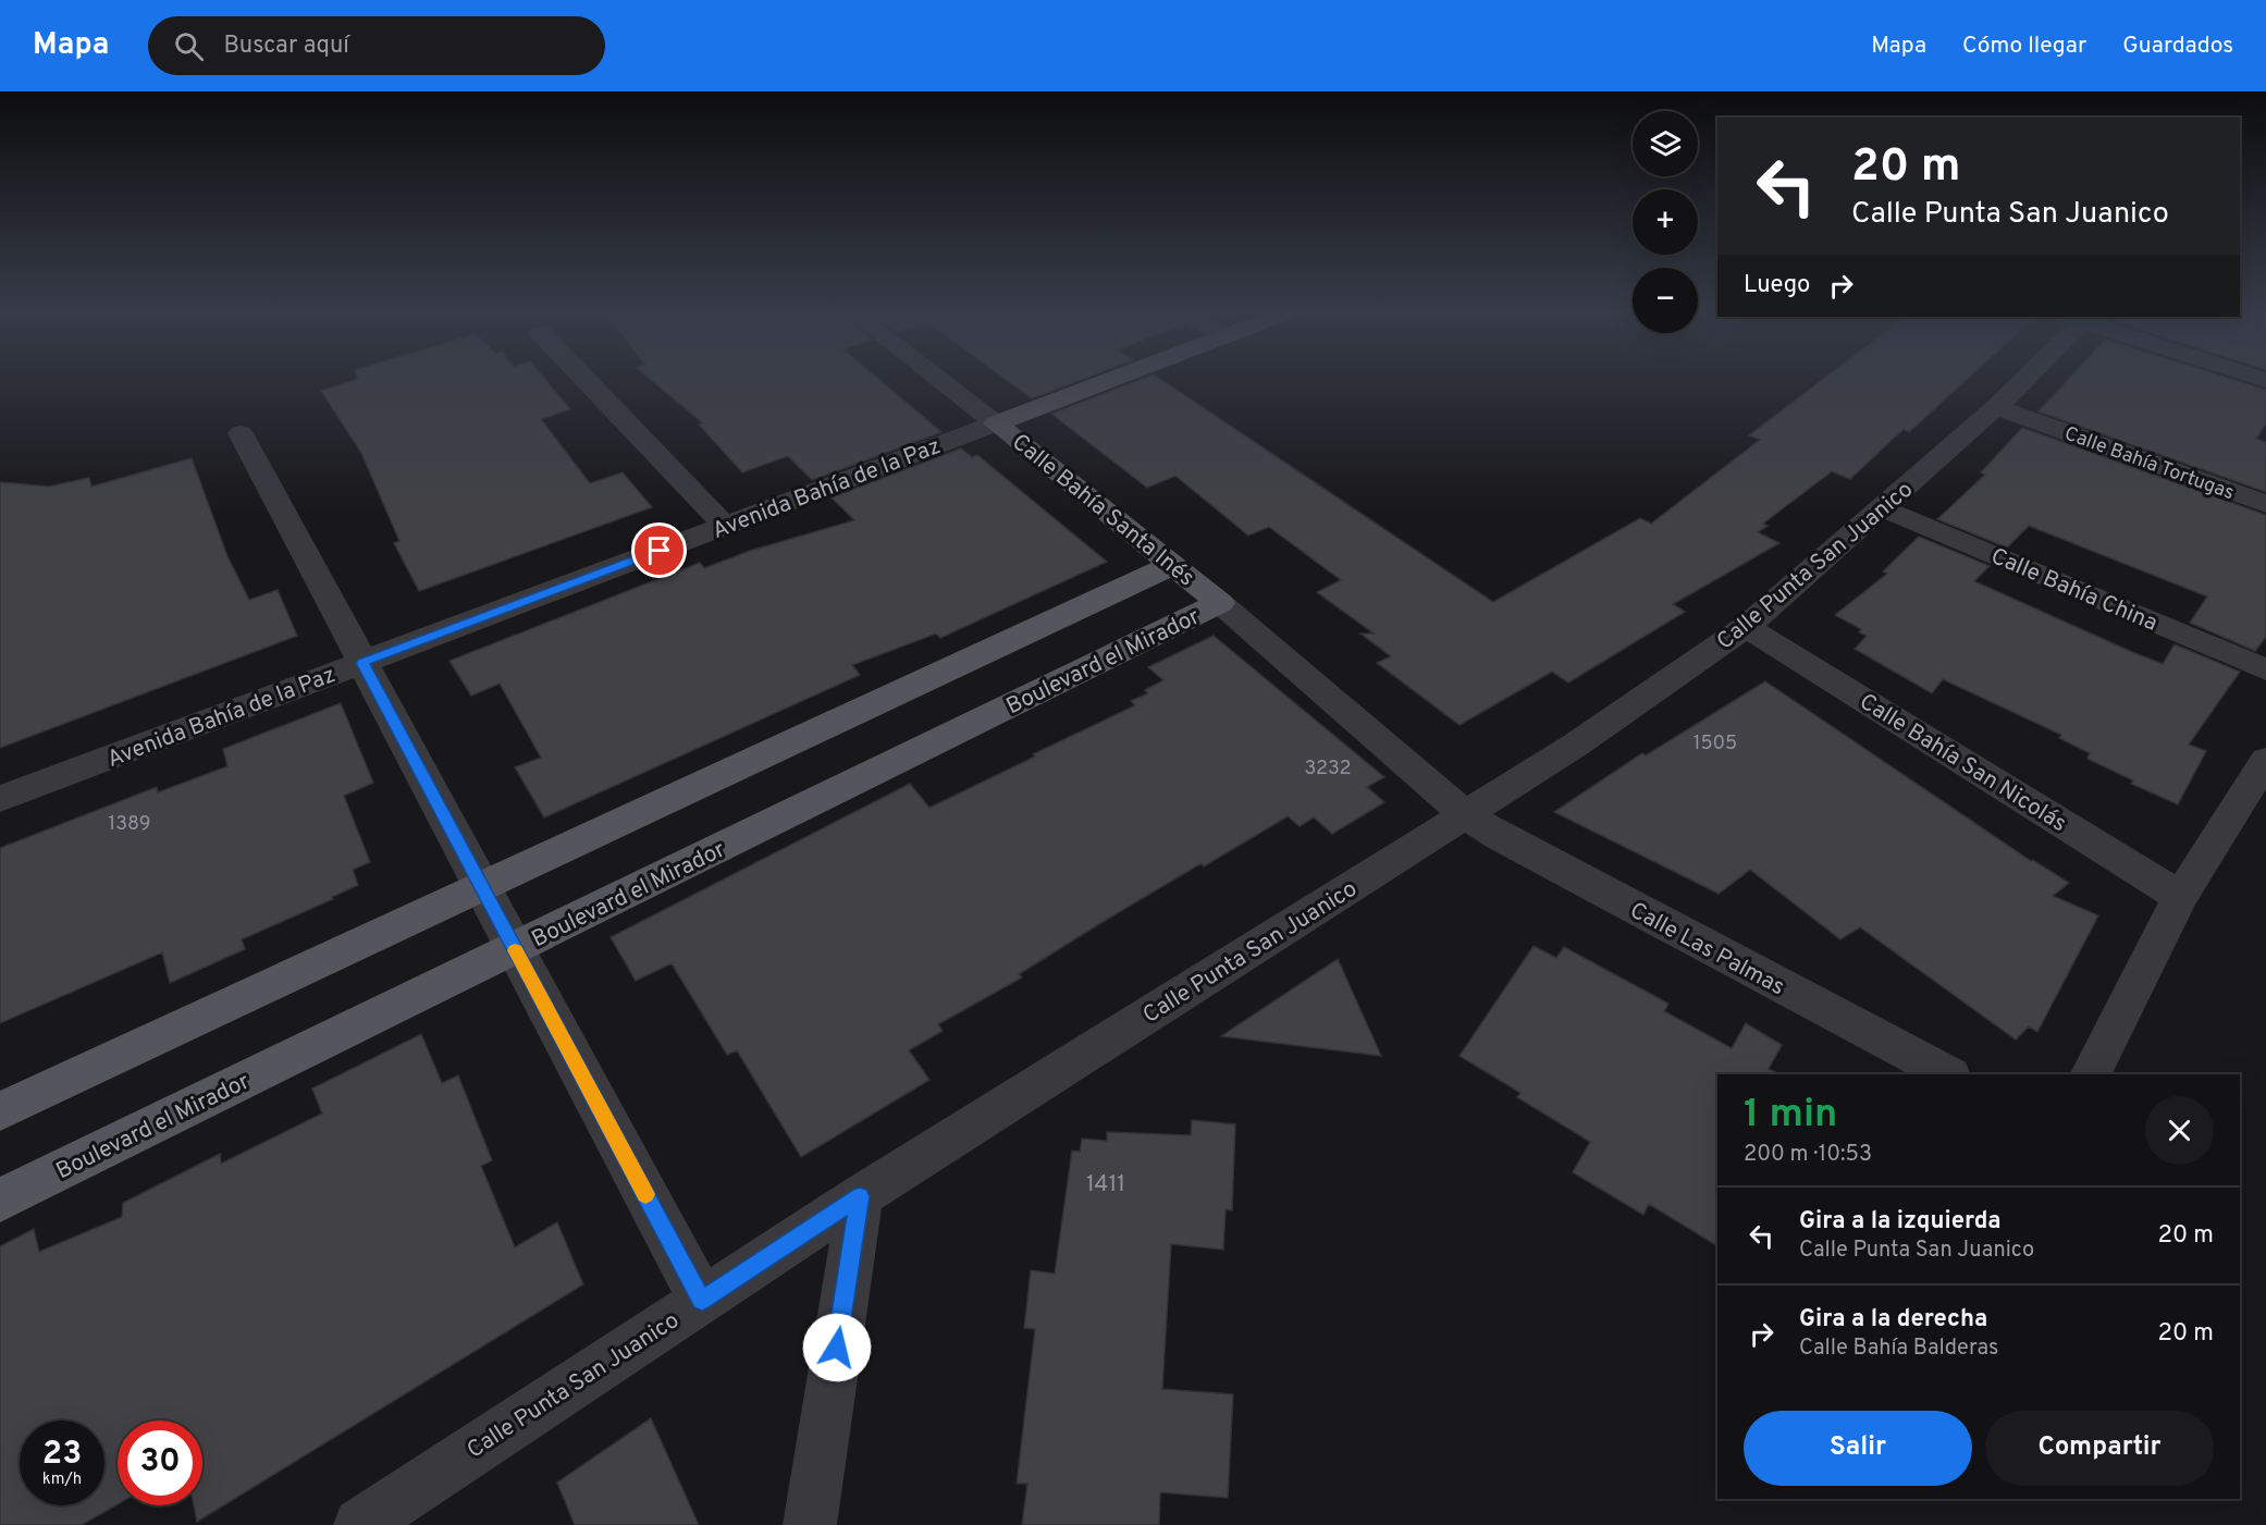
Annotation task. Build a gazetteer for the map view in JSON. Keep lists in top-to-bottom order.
{
  "streets": {
    "main road": ["Avenida Bahía de la Paz", "Calle Bahía Santa Inés", "Boulevard el Mirador"],
    "street": [
      "Calle Bahía Tortugas",
      "Calle Punta San Juanico",
      "Calle Bahía China",
      "Calle Bahía San Nicolás",
      "Calle Las Palmas"
    ]
  },
  "crossings": [
    ["Calle Bahía Tortugas", "Calle Punta San Juanico"],
    ["Avenida Bahía de la Paz", "Calle Bahía Santa Inés"],
    ["Calle Bahía Santa Inés", "Calle Punta San Juanico"],
    ["Calle Bahía Santa Inés", "Boulevard el Mirador"],
    ["Calle Bahía Santa Inés", "Calle Las Palmas"],
    ["Calle Punta San Juanico", "Calle Bahía China"],
    ["Calle Punta San Juanico", "Calle Bahía San Nicolás"],
    ["Calle Punta San Juanico", "Calle Las Palmas"]
  ],
  "house_numbers": [
    "1505",
    "3232",
    "1389",
    "1411"
  ],
  "page": {
    "header": "Mapa",
    "search": "Buscar aquí",
    "nav": ["Mapa", "Cómo llegar", "Guardados"],
    "map_buttons": ["+", "−"],
    "turn": ["20 m", "Calle Punta San Juanico"],
    "then": "Luego",
    "heading": ["1 min", "200 m · 10:53"],
    "list": [
      {
        "name": "Gira a la izquierda",
        "note": "Calle Punta San Juanico",
        "value": "20 m"
      },
      {
        "name": "Gira a la derecha",
        "note": "Calle Bahía Balderas",
        "value": "20 m"
      }
    ],
    "buttons": ["Salir", "Compartir"],
    "speed": "23 km/h",
    "limit": "30"
  }
}
